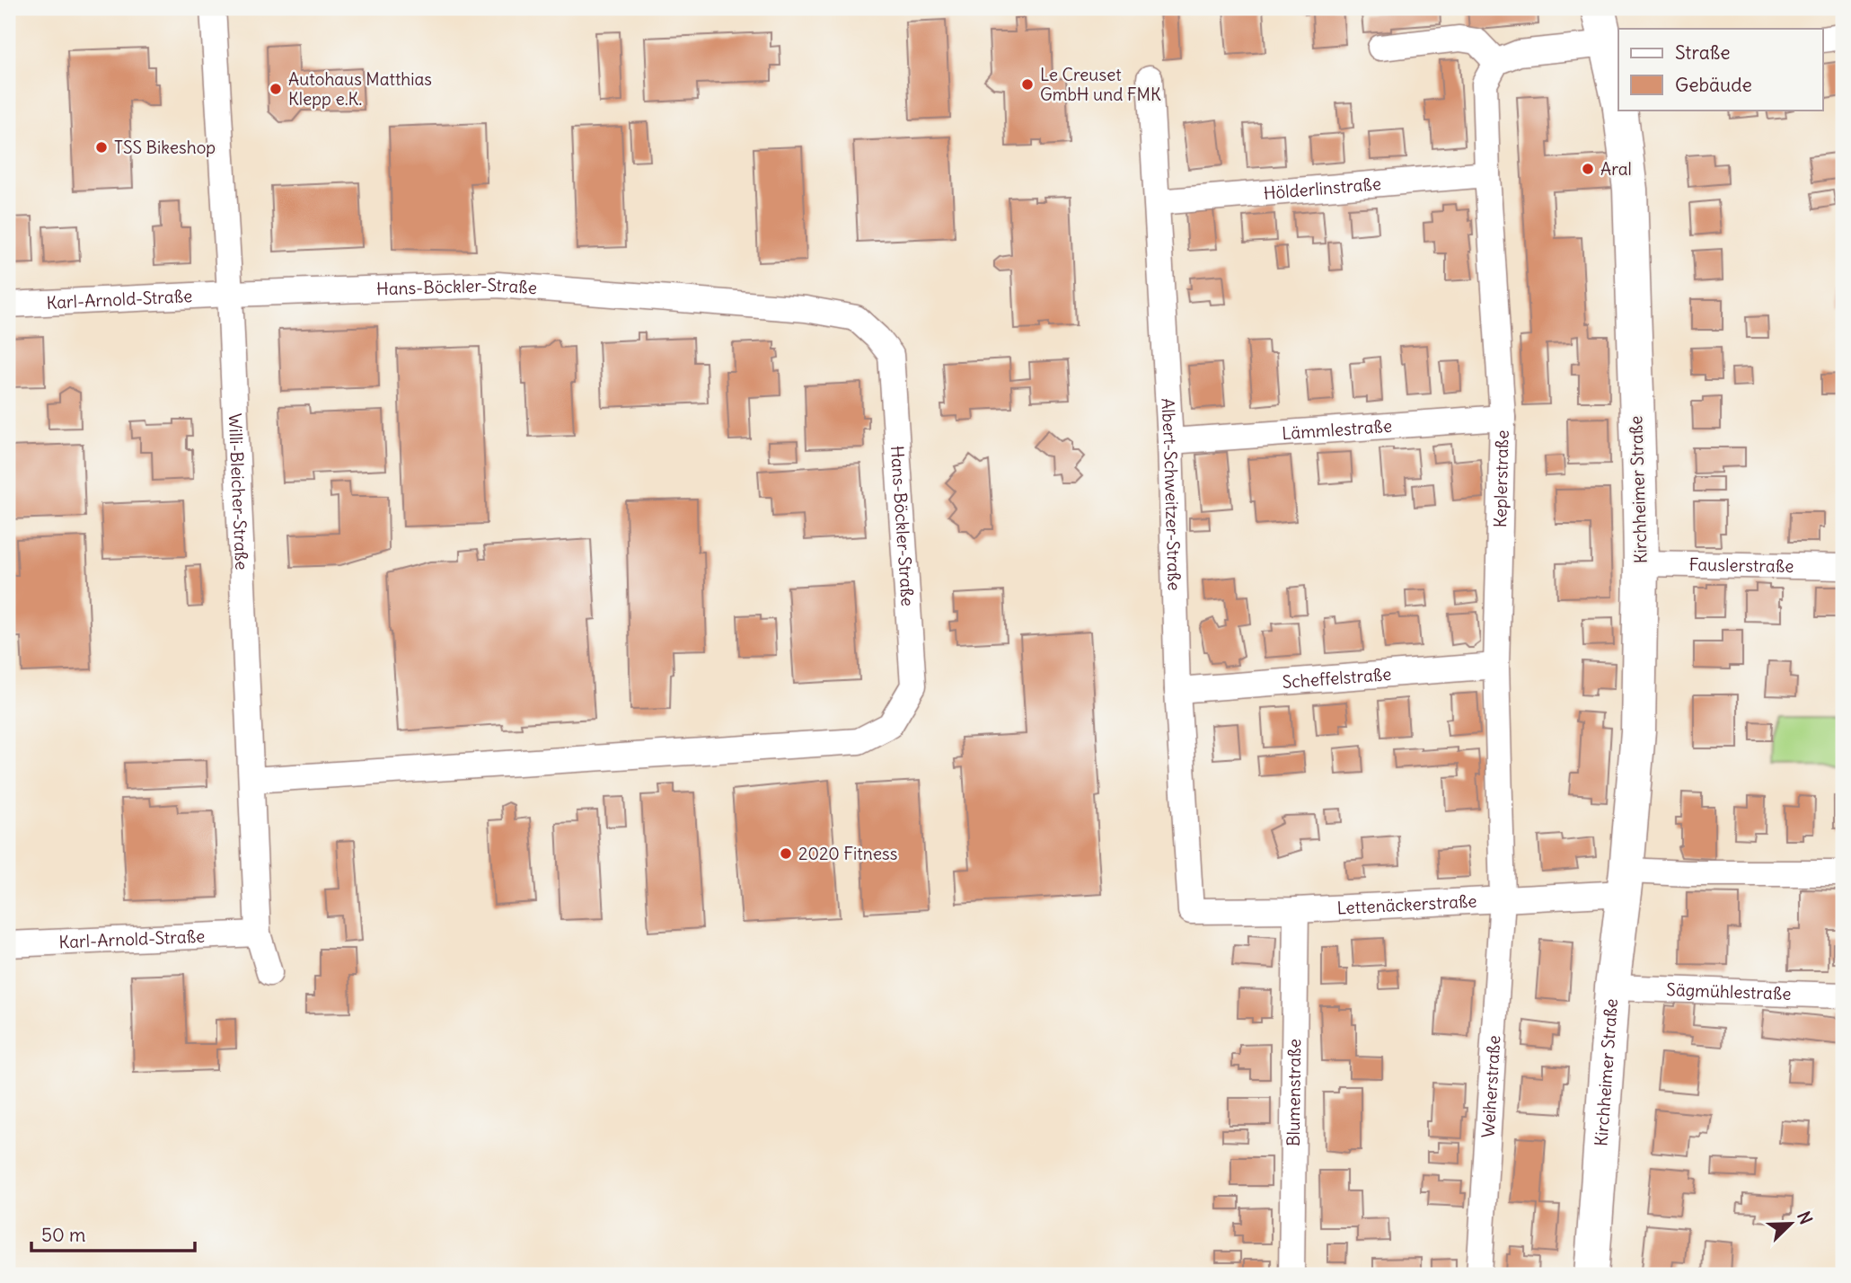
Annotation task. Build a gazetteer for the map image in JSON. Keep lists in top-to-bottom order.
{
  "streets": {
    "main road": ["Kirchheimer Straße"],
    "street": [
      "Hölderlinstraße",
      "Hans-Böckler-Straße",
      "Karl-Arnold-Straße",
      "Lämmlestraße",
      "Keplerstraße",
      "Willi-Bleicher-Straße",
      "Albert-Schweitzer-Straße",
      "Fauslerstraße",
      "Scheffelstraße",
      "Lettenäckerstraße",
      "Sägmühlestraße",
      "Weiherstraße",
      "Blumenstraße"
    ]
  },
  "crossings": [
    ["Hölderlinstraße", "Keplerstraße"],
    ["Hölderlinstraße", "Albert-Schweitzer-Straße"],
    ["Hans-Böckler-Straße", "Karl-Arnold-Straße"],
    ["Hans-Böckler-Straße", "Willi-Bleicher-Straße"],
    ["Karl-Arnold-Straße", "Willi-Bleicher-Straße"],
    ["Lämmlestraße", "Keplerstraße"],
    ["Lämmlestraße", "Albert-Schweitzer-Straße"],
    ["Keplerstraße", "Scheffelstraße"],
    ["Keplerstraße", "Lettenäckerstraße"],
    ["Keplerstraße", "Weiherstraße"],
    ["Kirchheimer Straße", "Fauslerstraße"],
    ["Kirchheimer Straße", "Lettenäckerstraße"],
    ["Kirchheimer Straße", "Sägmühlestraße"],
    ["Albert-Schweitzer-Straße", "Scheffelstraße"],
    ["Albert-Schweitzer-Straße", "Lettenäckerstraße"],
    ["Lettenäckerstraße", "Weiherstraße"],
    ["Lettenäckerstraße", "Blumenstraße"]
  ],
  "places": [
    "Le Creuset GmbH und FMK",
    "Autohaus Matthias Klepp e.K.",
    "TSS Bikeshop",
    "Aral",
    "2020 Fitness"
  ],
  "legend": ["Straße", "Gebäude"],
  "scale_bar": "50 m",
  "north": "top right"
}
